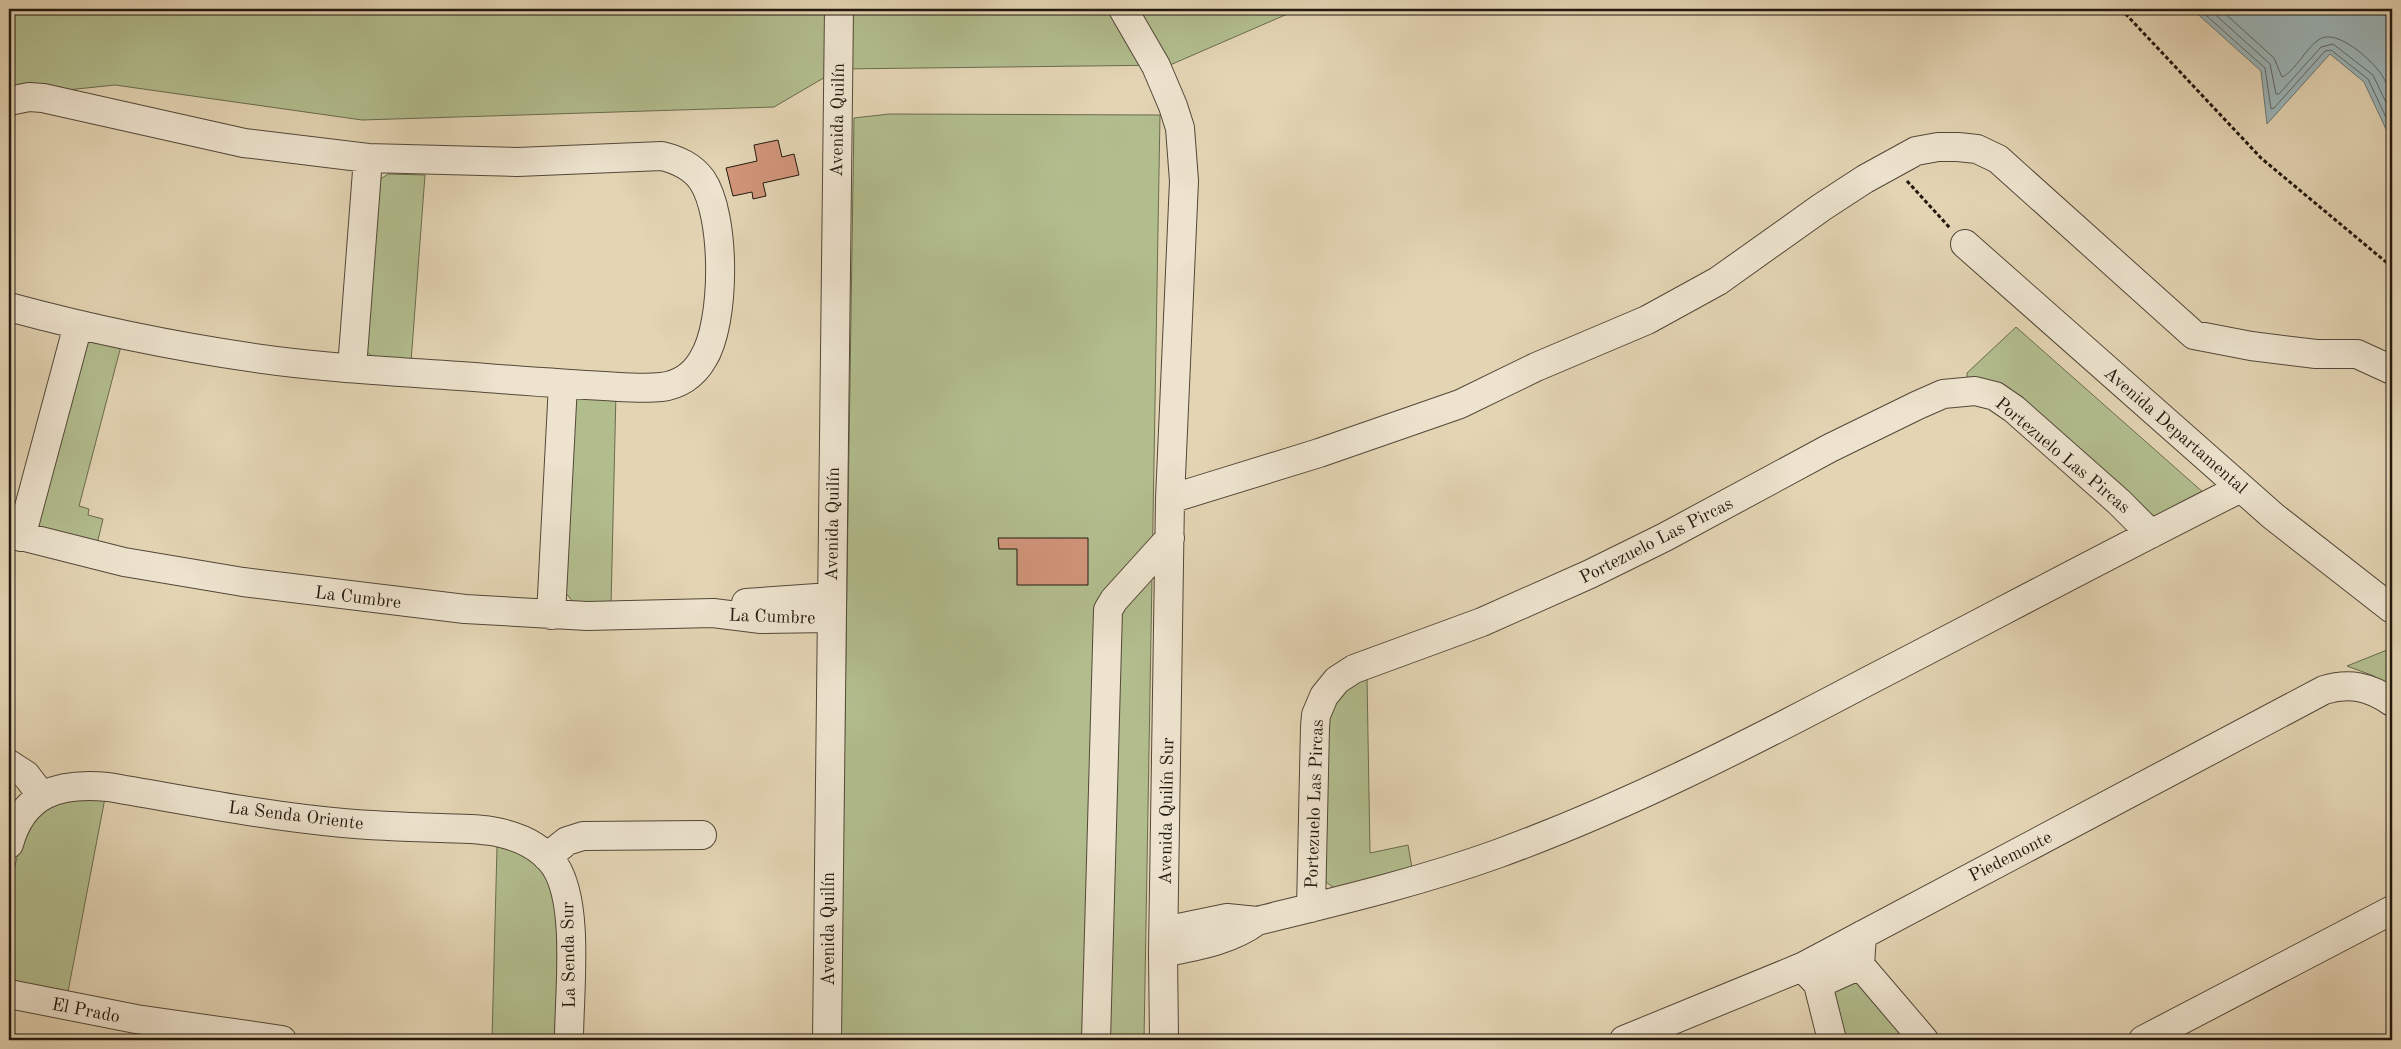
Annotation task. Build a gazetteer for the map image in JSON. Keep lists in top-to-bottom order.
{
  "streets": {
    "street": [
      "Avenida Quilín",
      "Avenida Departamental",
      "Portezuelo Las Pircas",
      "La Cumbre",
      "Avenida Quilín Sur",
      "La Senda Oriente",
      "Piedemonte",
      "La Senda Sur",
      "El Prado"
    ]
  },
  "crossings": [
    ["Avenida Quilín", "La Cumbre"],
    ["Avenida Departamental", "Portezuelo Las Pircas"],
    ["Portezuelo Las Pircas", "Avenida Quilín Sur"],
    ["La Senda Oriente", "La Senda Sur"]
  ]
}
